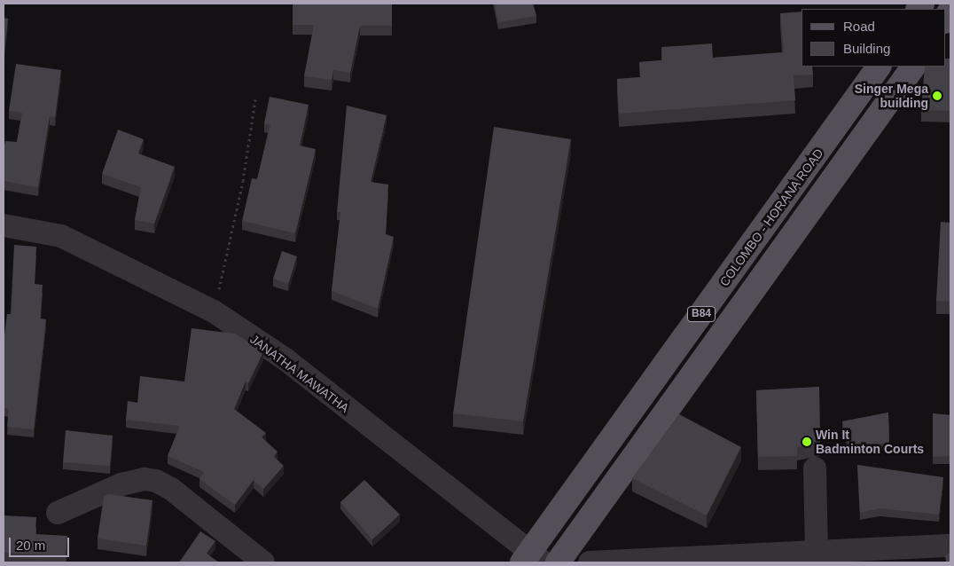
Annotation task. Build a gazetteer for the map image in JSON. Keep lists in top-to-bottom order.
{
  "streets": {
    "main road": ["COLOMBO - HORANA ROAD", "B84"],
    "street": ["JANATHA MAWATHA"]
  },
  "crossings": [
    ["COLOMBO - HORANA ROAD", "JANATHA MAWATHA"]
  ],
  "places": ["Singer Mega building", "Win It Badminton Courts"],
  "legend": ["Road", "Building"],
  "scale_bar": "20 m"
}
